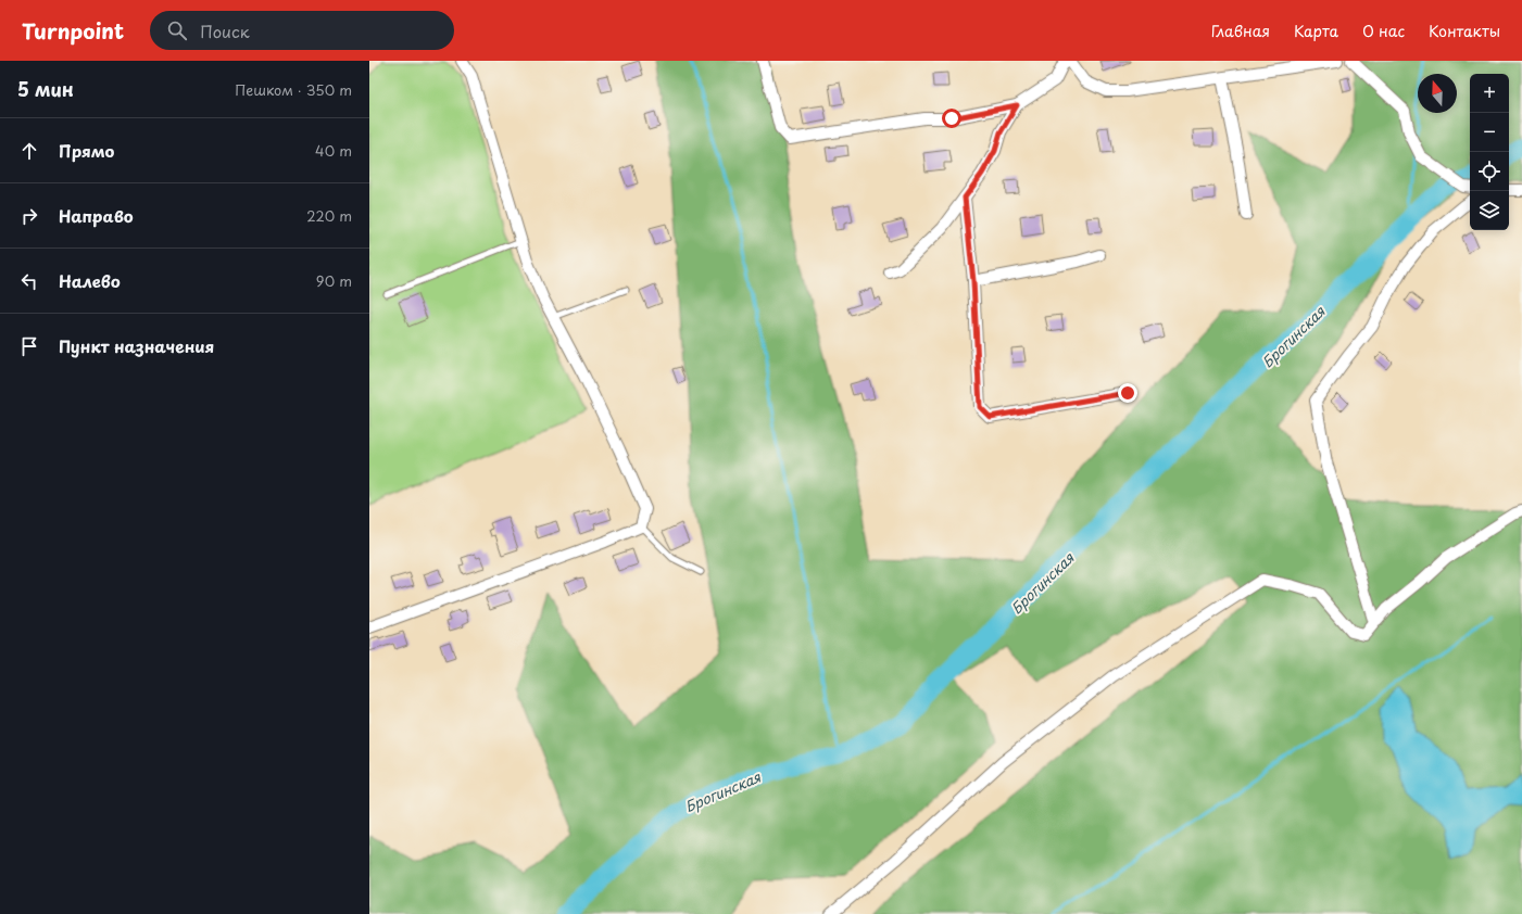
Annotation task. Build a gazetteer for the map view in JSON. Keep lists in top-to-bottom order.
{
  "water": ["Брогинская"],
  "north": "top",
  "page": {
    "header": "Turnpoint",
    "search": "Поиск",
    "nav": [
      "Главная",
      "Карта",
      "О нас",
      "Контакты"
    ],
    "heading": ["5 мин", "Пешком · 350 m"],
    "map_buttons": ["+", "−"],
    "list": [
      ["Прямо", "40 m"],
      ["Направо", "220 m"],
      ["Налево", "90 m"],
      "Пункт назначения"
    ]
  }
}
